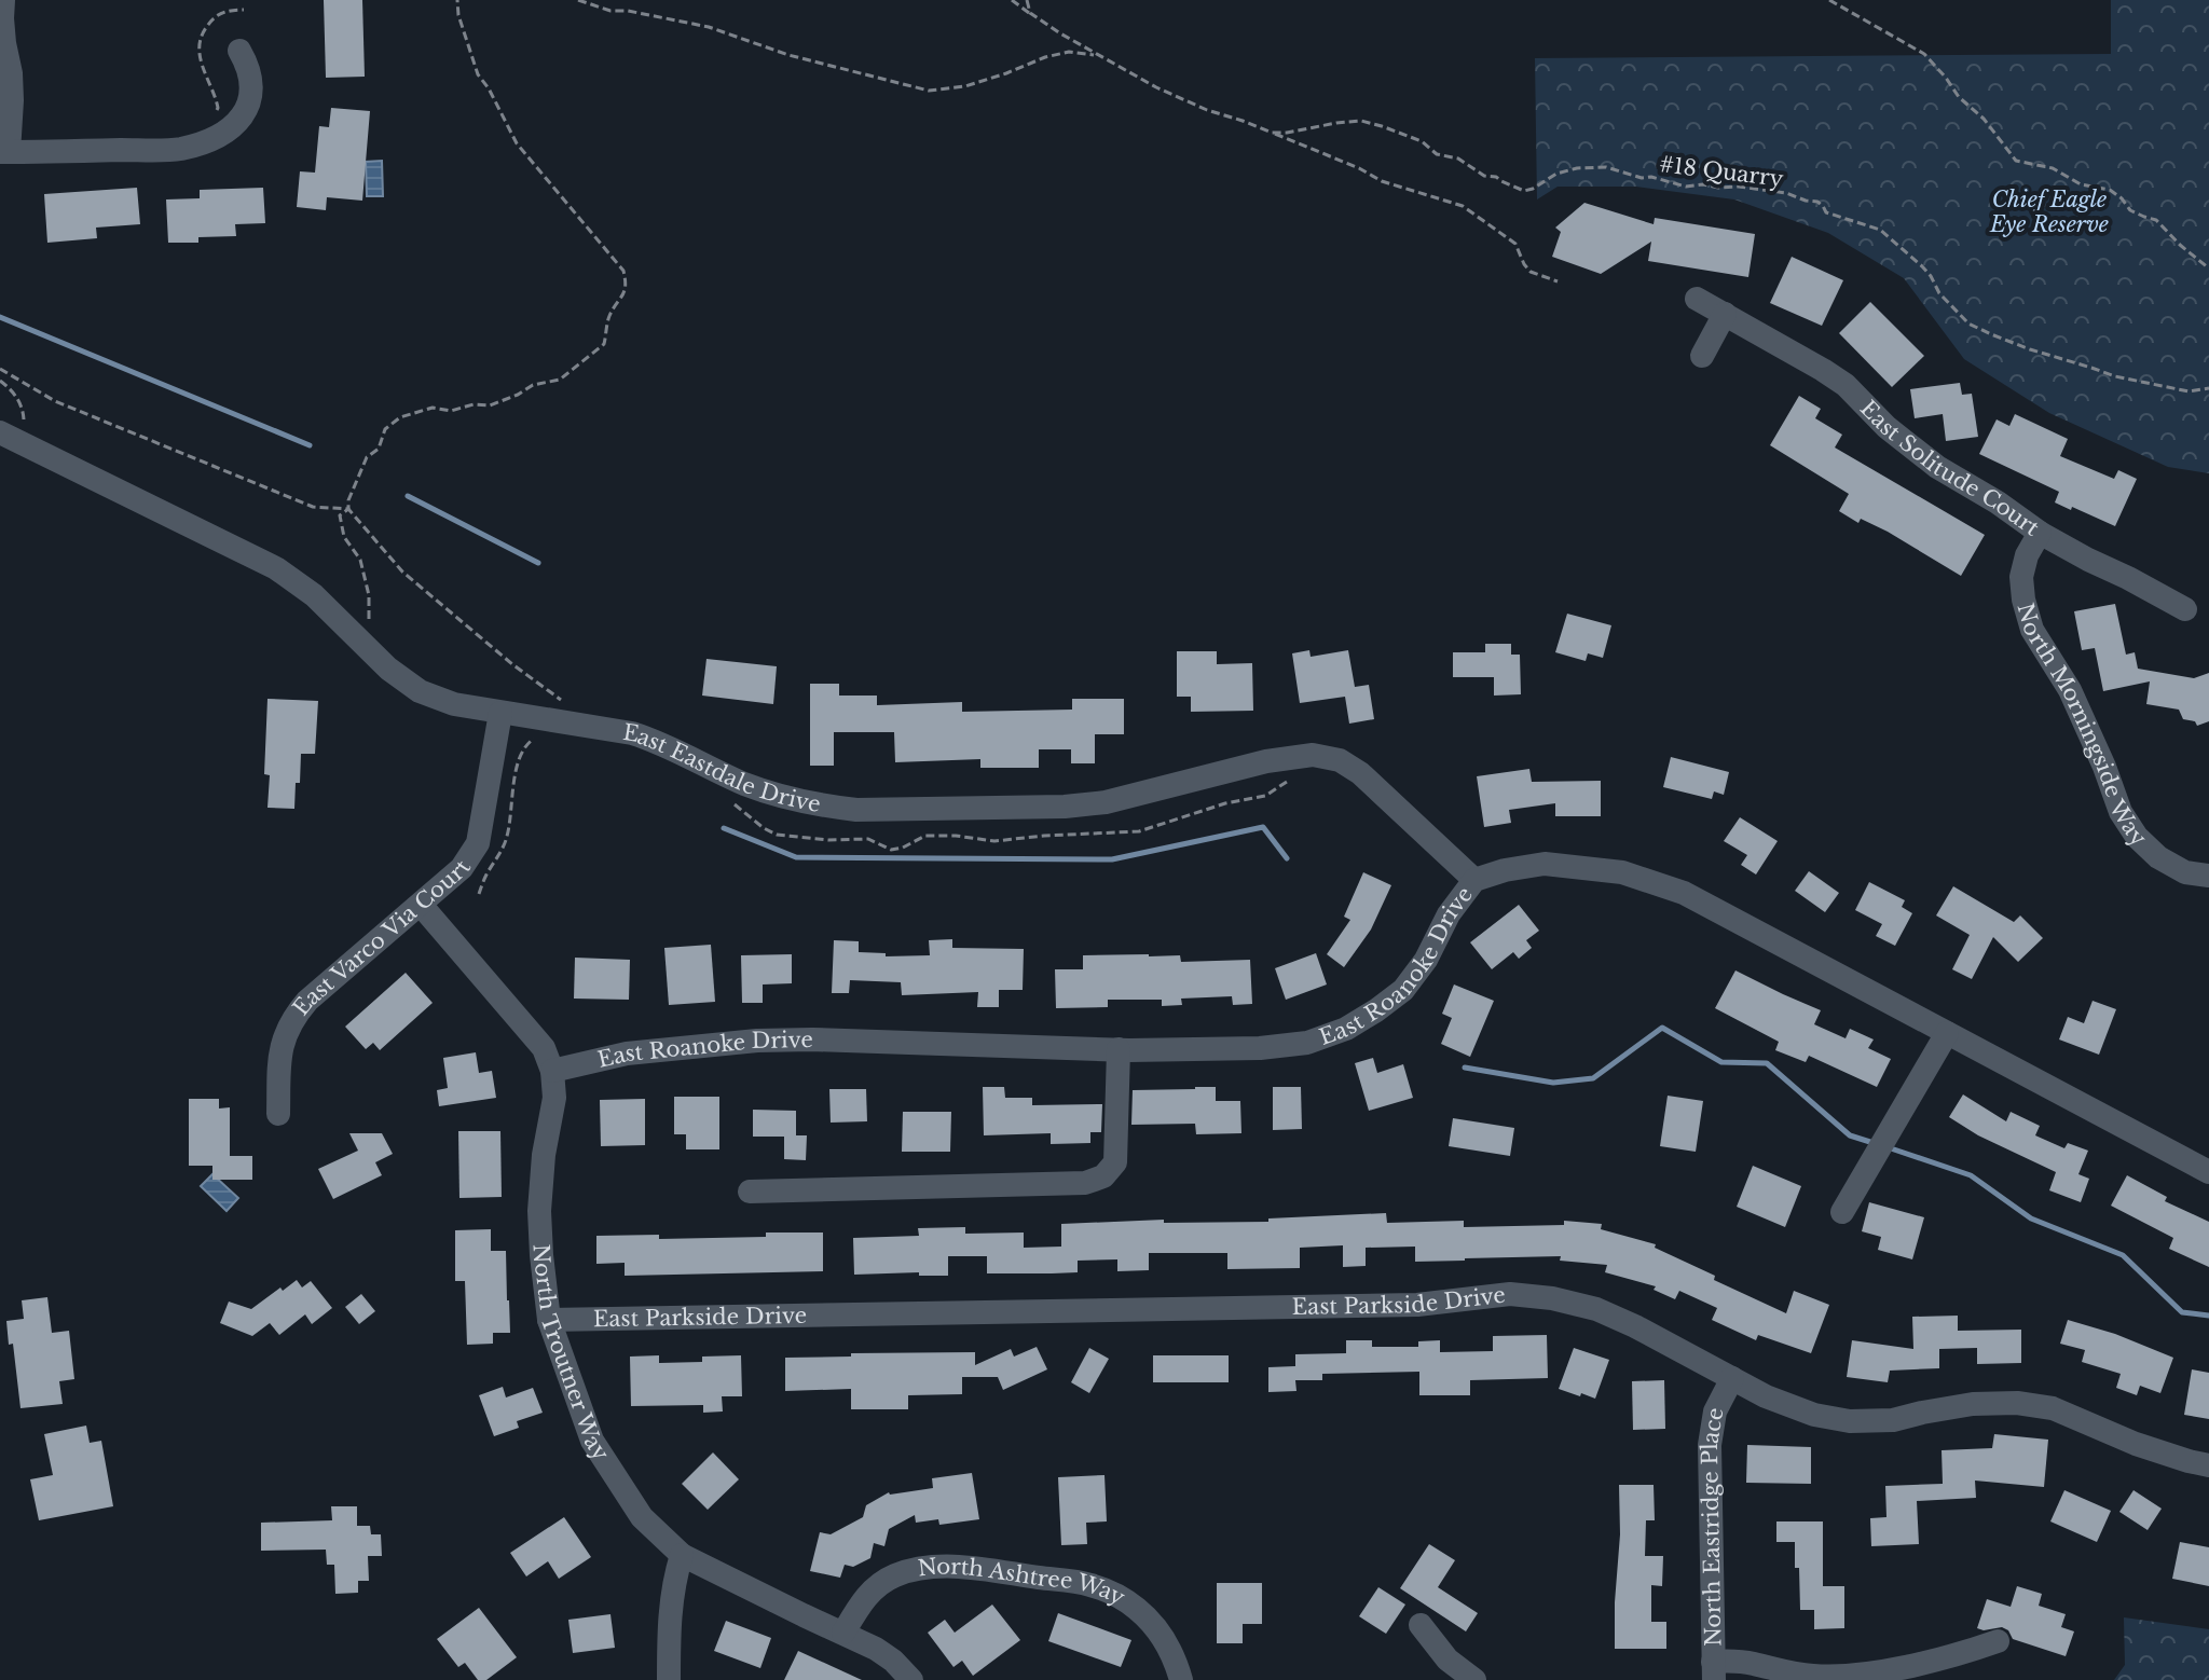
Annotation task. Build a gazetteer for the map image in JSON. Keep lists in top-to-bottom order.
{
  "streets": {
    "street": [
      "East Solitude Court",
      "North Morningside Way",
      "East Eastdale Drive",
      "East Varco Via Court",
      "East Roanoke Drive",
      "East Parkside Drive",
      "North Troutner Way",
      "North Eastridge Place",
      "North Ashtree Way"
    ],
    "path": ["#18 Quarry"]
  },
  "crossings": [
    ["East Solitude Court", "North Morningside Way"],
    ["East Eastdale Drive", "East Varco Via Court"],
    ["East Eastdale Drive", "East Roanoke Drive"],
    ["East Roanoke Drive", "North Troutner Way"],
    ["East Parkside Drive", "North Troutner Way"],
    ["East Parkside Drive", "North Eastridge Place"],
    ["North Troutner Way", "North Ashtree Way"]
  ],
  "parks": ["Chief Eagle Eye Reserve"]
}
